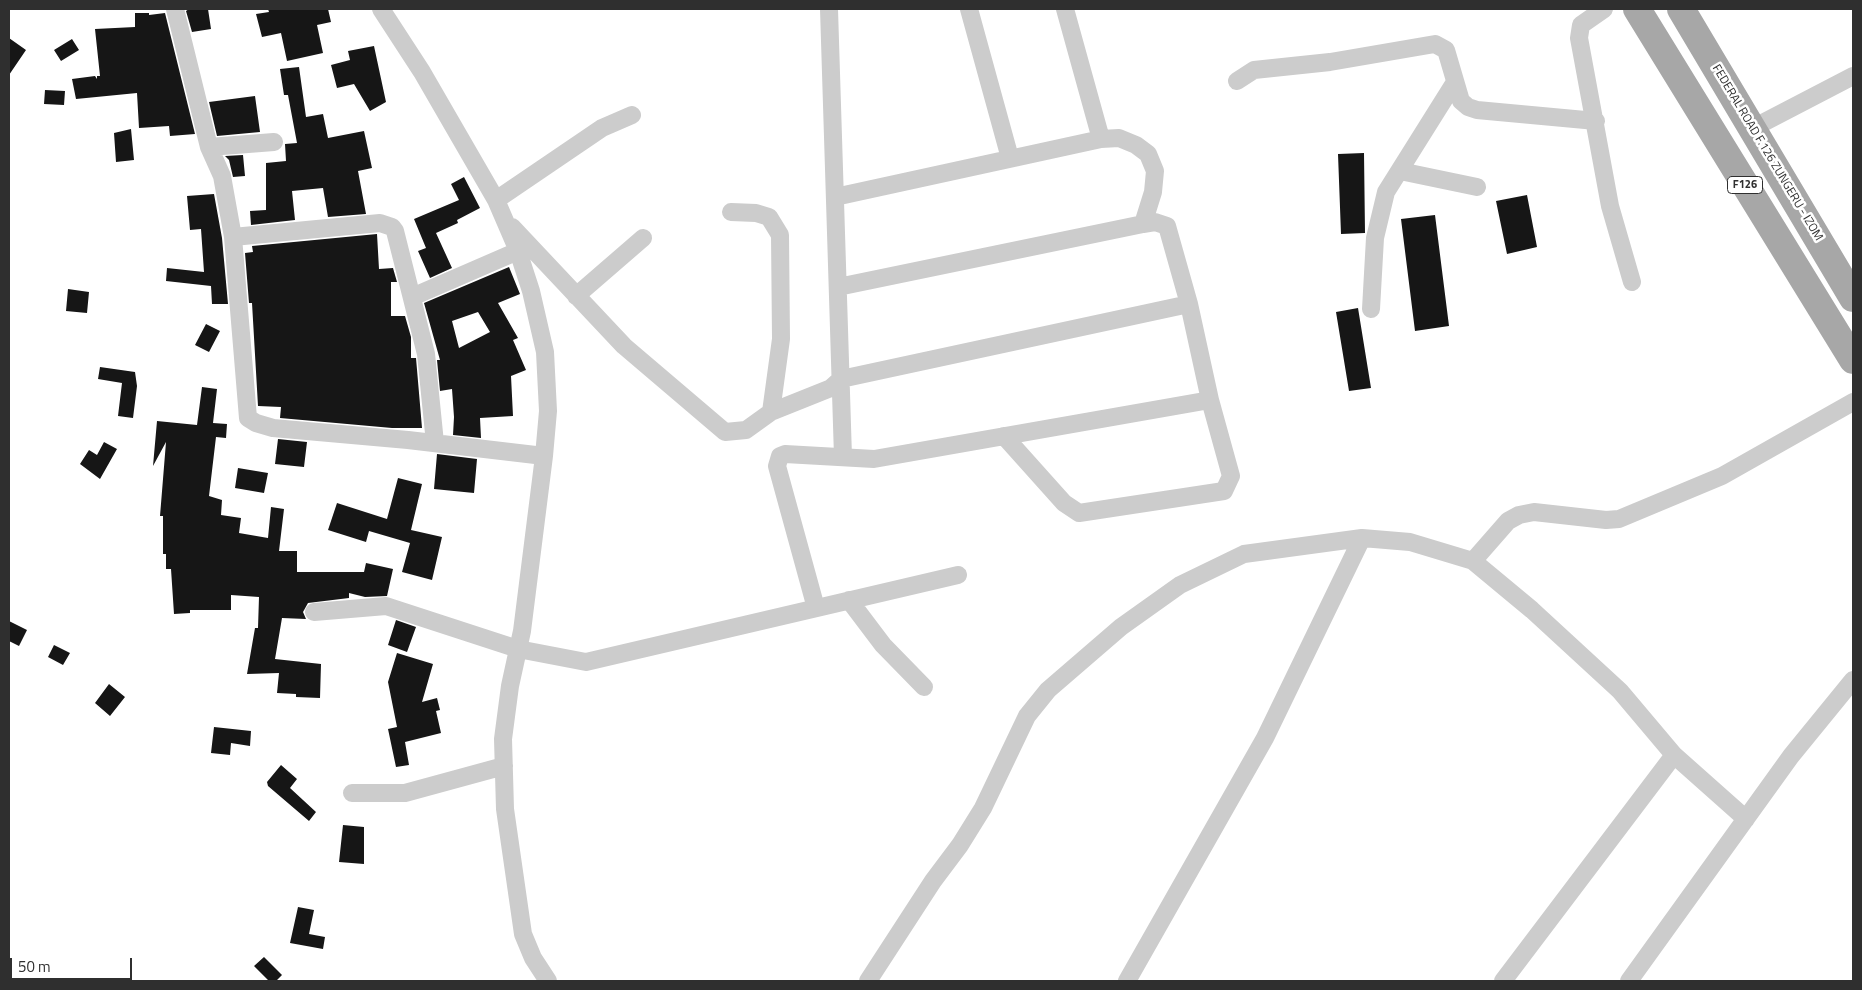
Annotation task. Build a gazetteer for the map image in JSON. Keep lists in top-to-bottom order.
{
  "streets": {
    "main road": ["FEDERAL ROAD F.126 ZUNGERU - IZOM", "F126"]
  },
  "scale_bar": "50 m"
}
